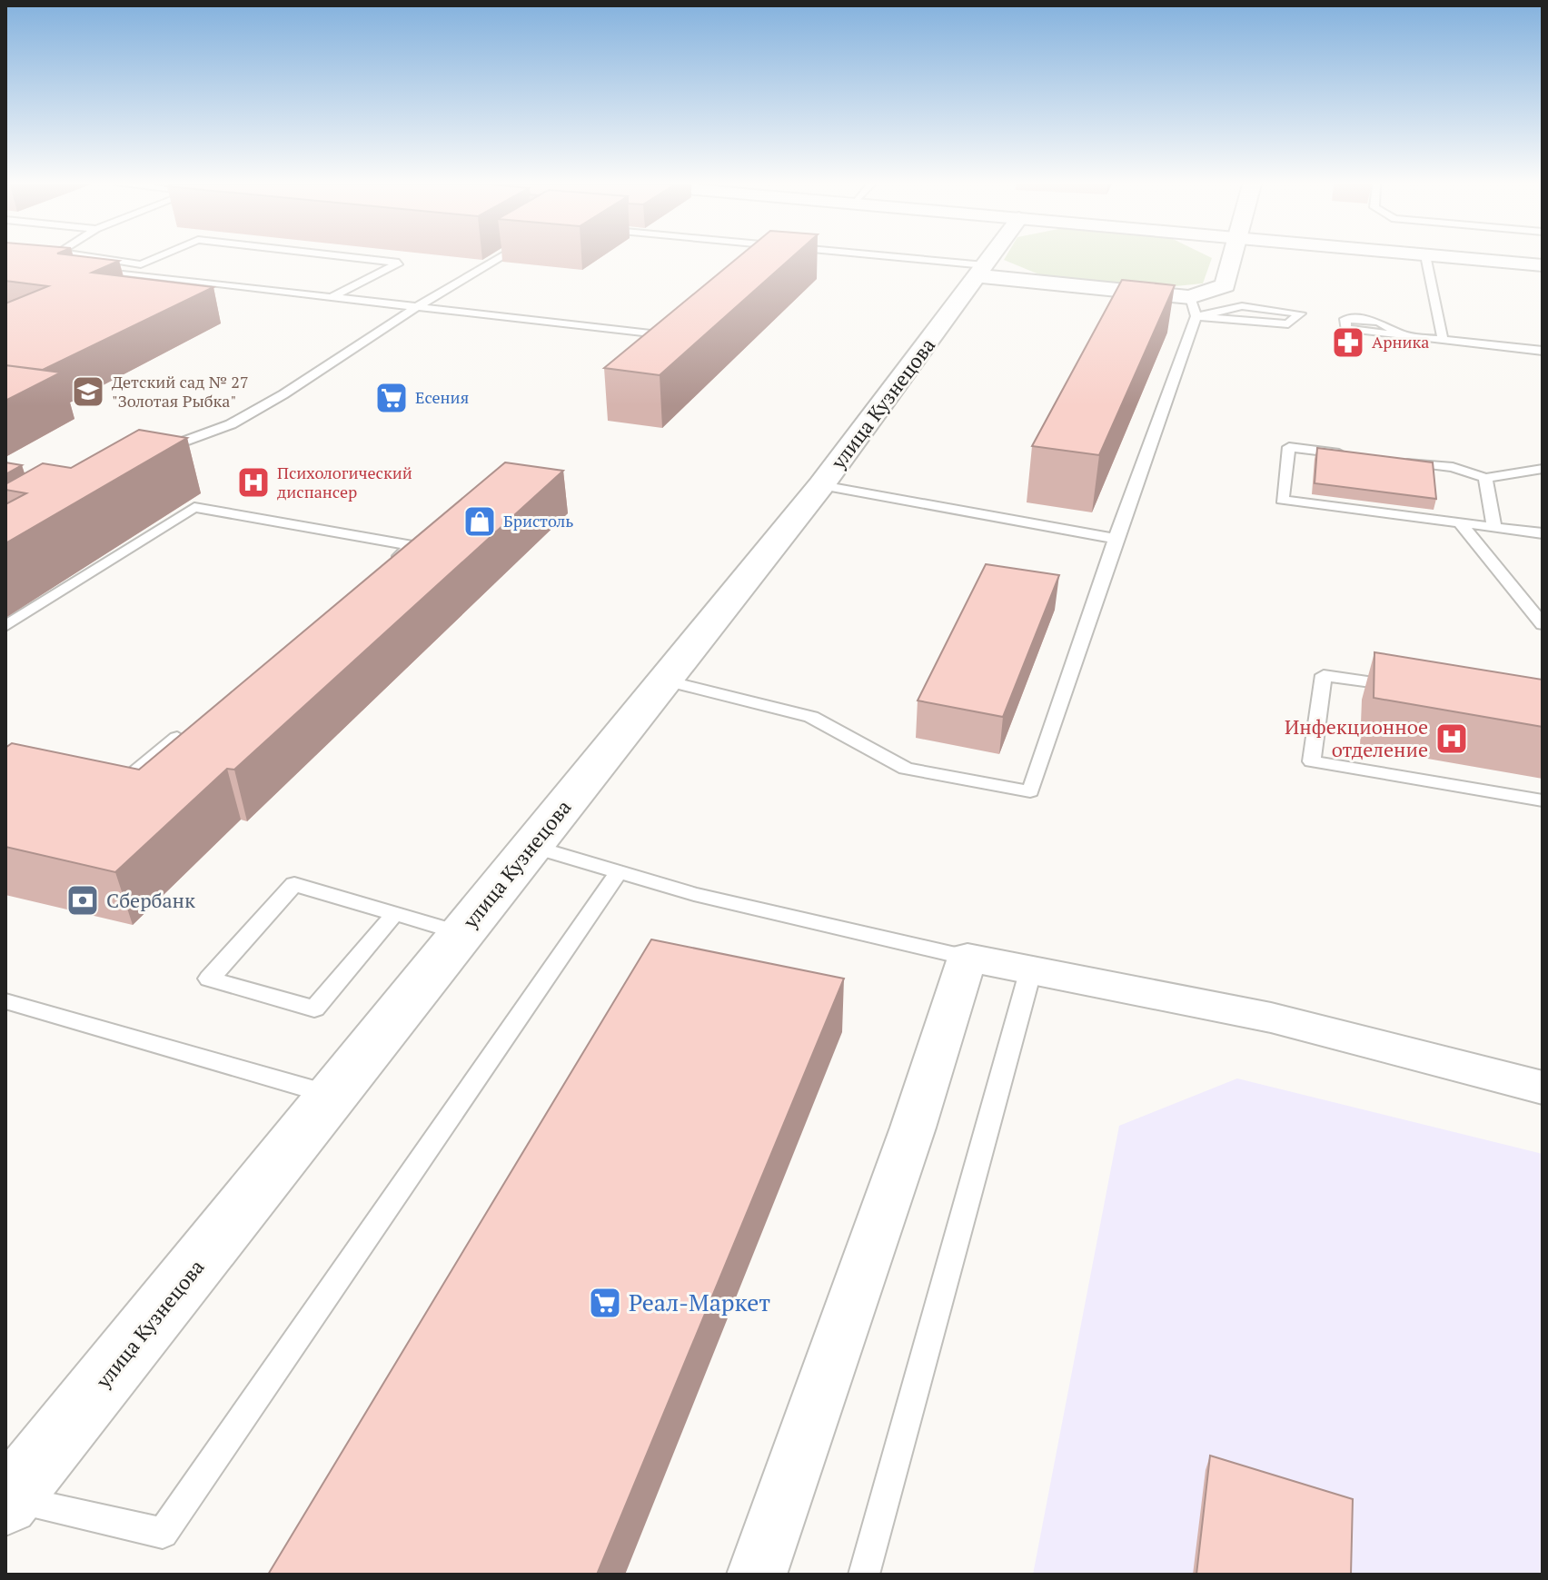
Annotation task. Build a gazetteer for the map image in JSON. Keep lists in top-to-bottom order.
{
  "streets": {
    "street": ["улица Кузнецова"]
  },
  "places": {
    "pharmacy": ["Арника"],
    "school or university": ["Детский сад № 27 \"Золотая Рыбка\""],
    "supermarket": ["Есения", "Реал-Маркет"],
    "hospital": ["Психологический диспансер", "Инфекционное отделение"],
    "shop": ["Бристоль"],
    "bank": ["Сбербанк"]
  }
}
